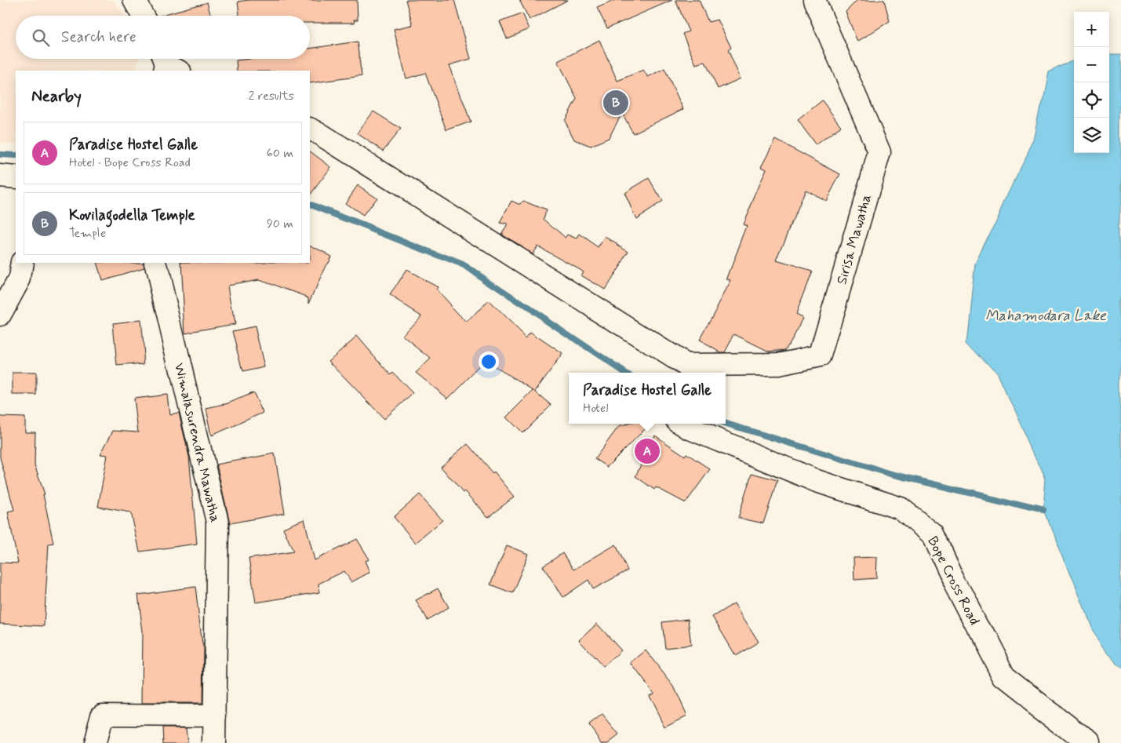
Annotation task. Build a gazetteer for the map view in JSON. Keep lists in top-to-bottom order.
{
  "streets": {
    "street": ["Sirisa Mawatha", "Wimalasurendra Mawatha", "Bope Cross Road"]
  },
  "water": ["Mahamodara Lake"],
  "page": {
    "map_buttons": ["+", "−"],
    "search": "Search here",
    "heading": ["Nearby", "2 results"],
    "pins": ["B", "A"],
    "list": [
      {
        "mark": "A",
        "name": "Paradise Hostel Galle",
        "note": "Hotel · Bope Cross Road",
        "value": "60 m"
      },
      {
        "mark": "B",
        "name": "Kovilagodella Temple",
        "note": "Temple",
        "value": "90 m"
      }
    ],
    "popup": ["Paradise Hostel Galle", "Hotel"]
  }
}
